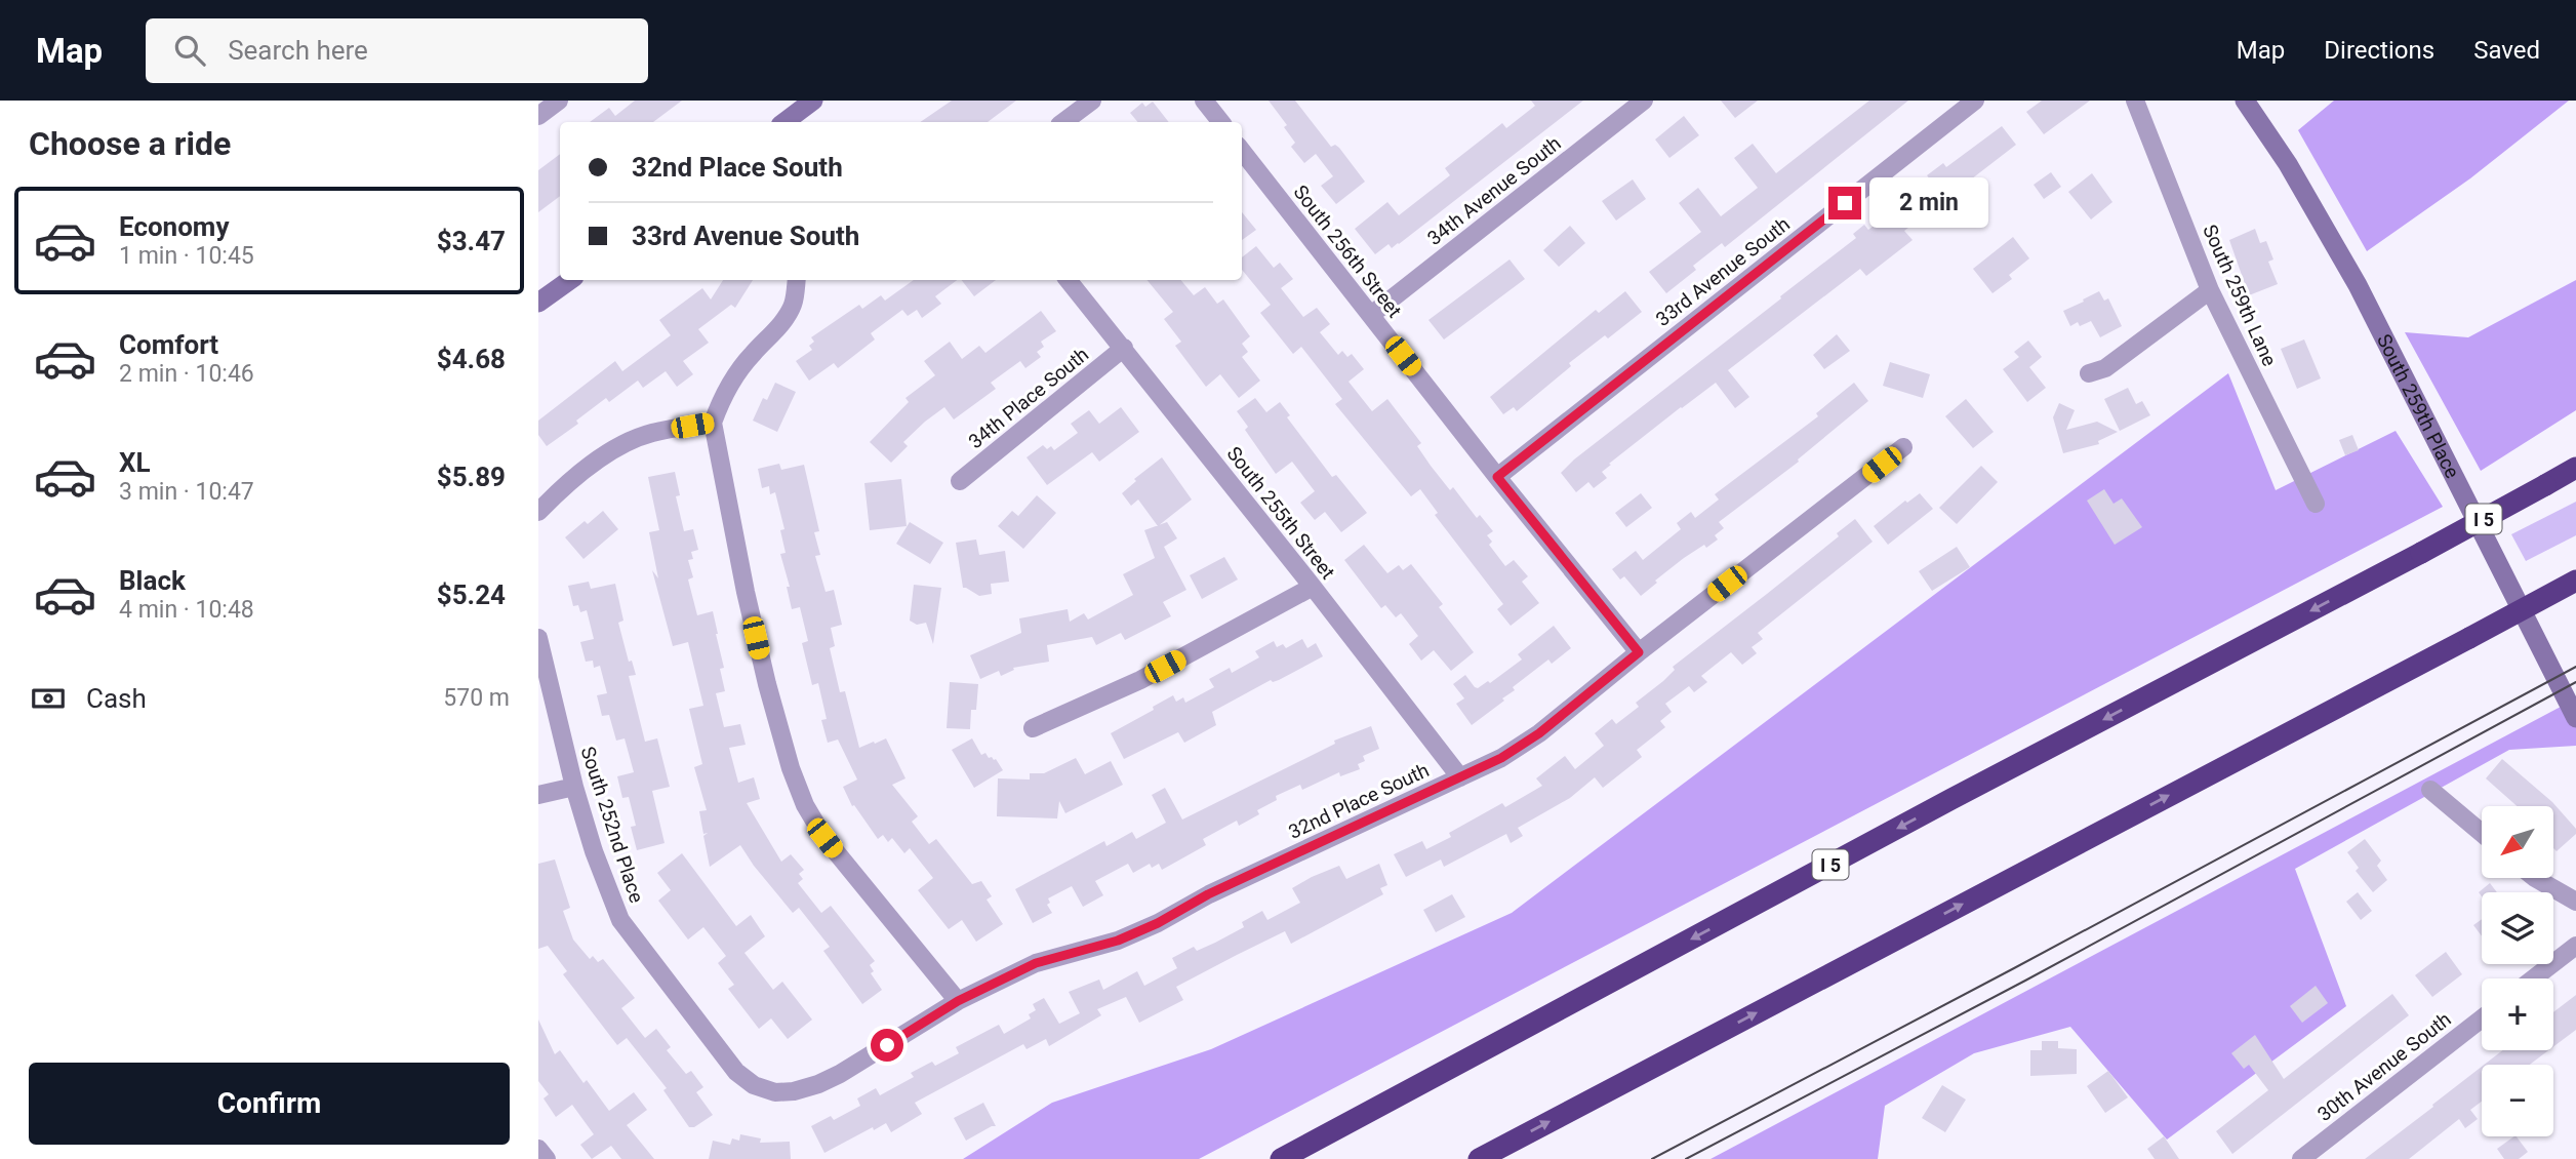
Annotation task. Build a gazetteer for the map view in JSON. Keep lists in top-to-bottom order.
{
  "streets": {
    "highway": ["I 5"],
    "main road": ["South 259th Place"],
    "street": [
      "34th Avenue South",
      "South 256th Street",
      "33rd Avenue South",
      "South 259th Lane",
      "34th Place South",
      "South 255th Street",
      "32nd Place South",
      "South 252nd Place",
      "30th Avenue South"
    ]
  },
  "crossings": [
    ["34th Avenue South", "South 256th Street"],
    ["South 256th Street", "33rd Avenue South"],
    ["South 256th Street", "32nd Place South"],
    ["34th Place South", "South 255th Street"],
    ["South 255th Street", "32nd Place South"],
    ["32nd Place South", "South 252nd Place"]
  ],
  "north": "bottom left",
  "page": {
    "header": "Map",
    "search": "Search here",
    "nav": ["Map", "Directions", "Saved"],
    "heading": "Choose a ride",
    "banner": ["32nd Place South", "33rd Avenue South"],
    "bubble": "2 min",
    "list": [
      {
        "name": "Economy",
        "note": "1 min · 10:45",
        "value": "$3.47"
      },
      {
        "name": "Comfort",
        "note": "2 min · 10:46",
        "value": "$4.68"
      },
      {
        "name": "XL",
        "note": "3 min · 10:47",
        "value": "$5.89"
      },
      {
        "name": "Black",
        "note": "4 min · 10:48",
        "value": "$5.24"
      }
    ],
    "pay": ["Cash", "570 m"],
    "map_buttons": ["+", "−"],
    "buttons": "Confirm"
  }
}
